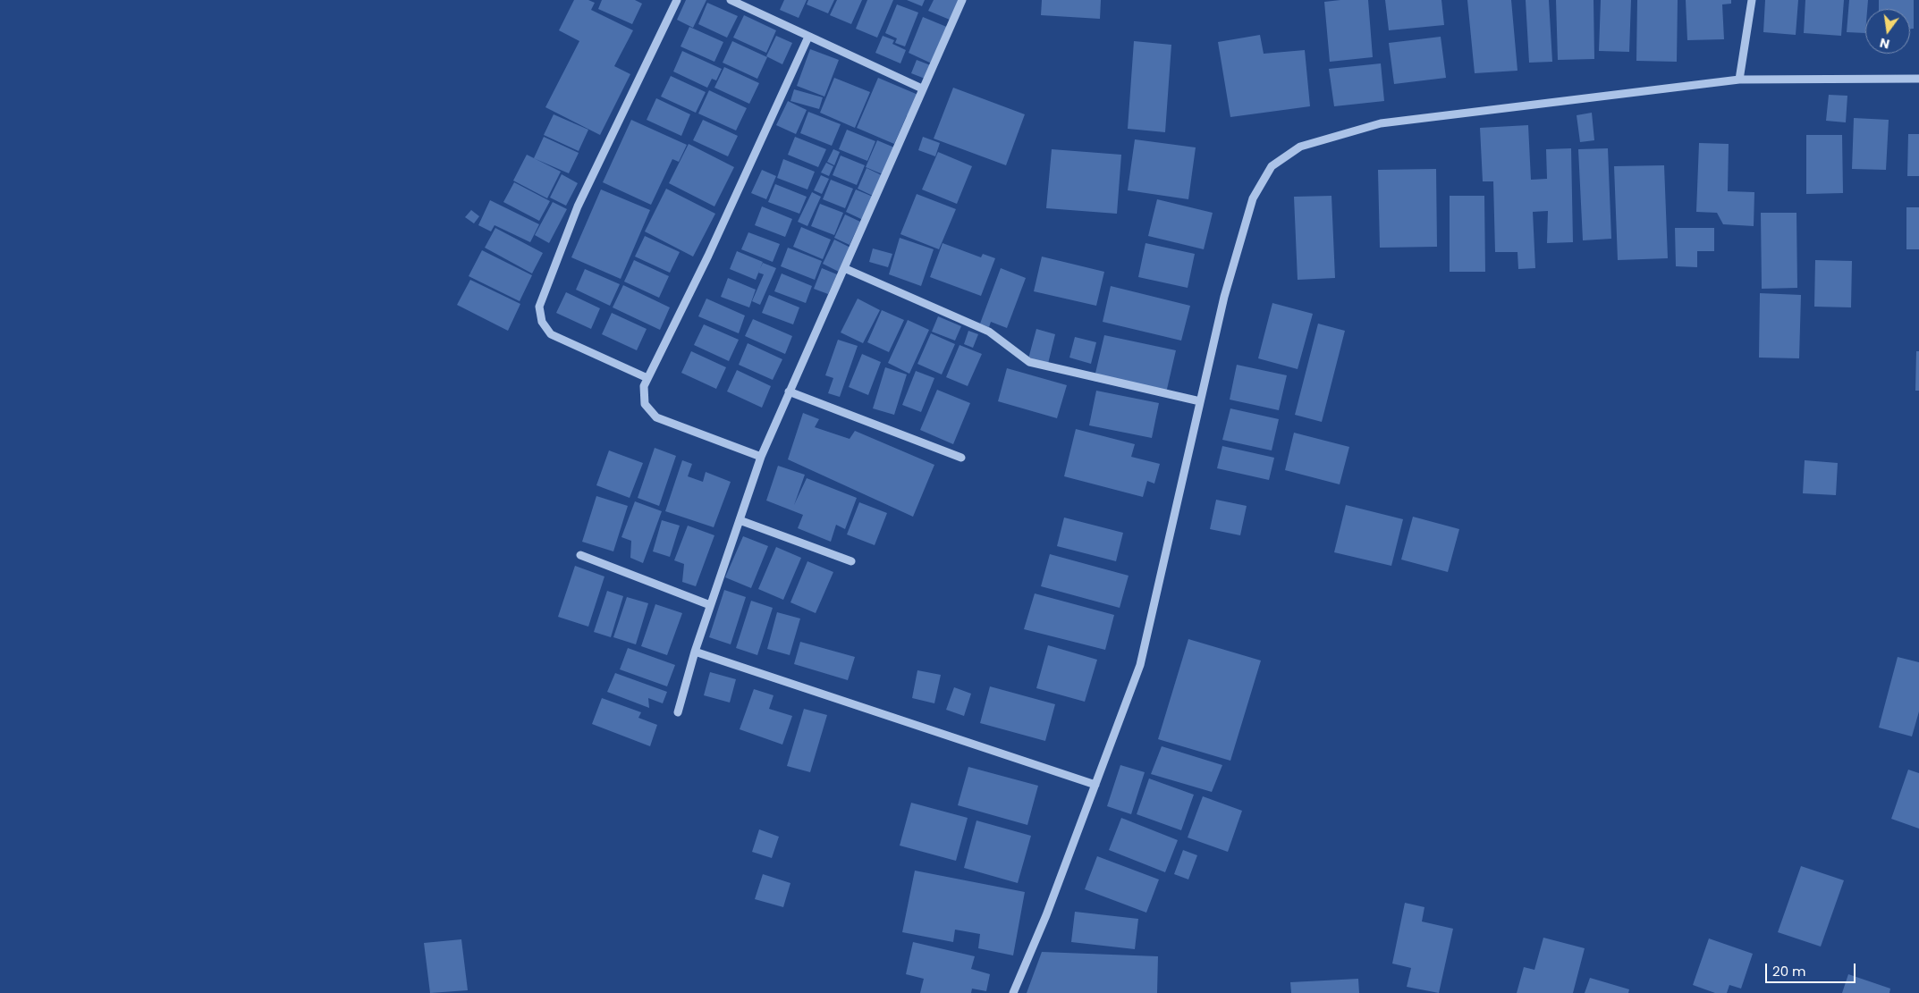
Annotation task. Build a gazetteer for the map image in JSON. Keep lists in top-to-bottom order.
{
  "scale_bar": "20 m",
  "north": "bottom"
}
